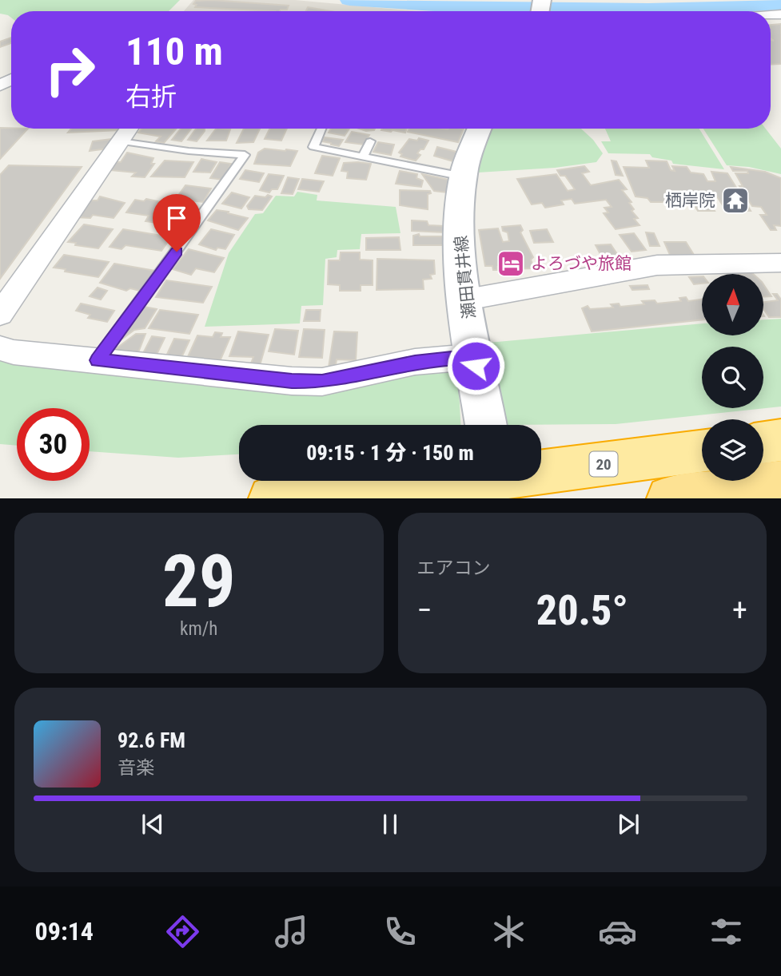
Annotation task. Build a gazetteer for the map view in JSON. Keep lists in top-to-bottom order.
{
  "streets": {
    "highway": ["20"],
    "main road": ["瀬田貫井線"]
  },
  "places": {
    "temple": ["栖岸院"],
    "hotel": ["よろづや旅館"]
  },
  "north": "top",
  "page": {
    "turn": ["110 m", "右折"],
    "limit": "30",
    "trip": "09:15 · 1 分 · 150 m",
    "tile": [
      ["29", "km/h"],
      "エアコン"
    ],
    "heat": ["−", "20.5°", "+"],
    "song": ["92.6 FM", "音楽"],
    "tabs": "09:14"
  }
}
